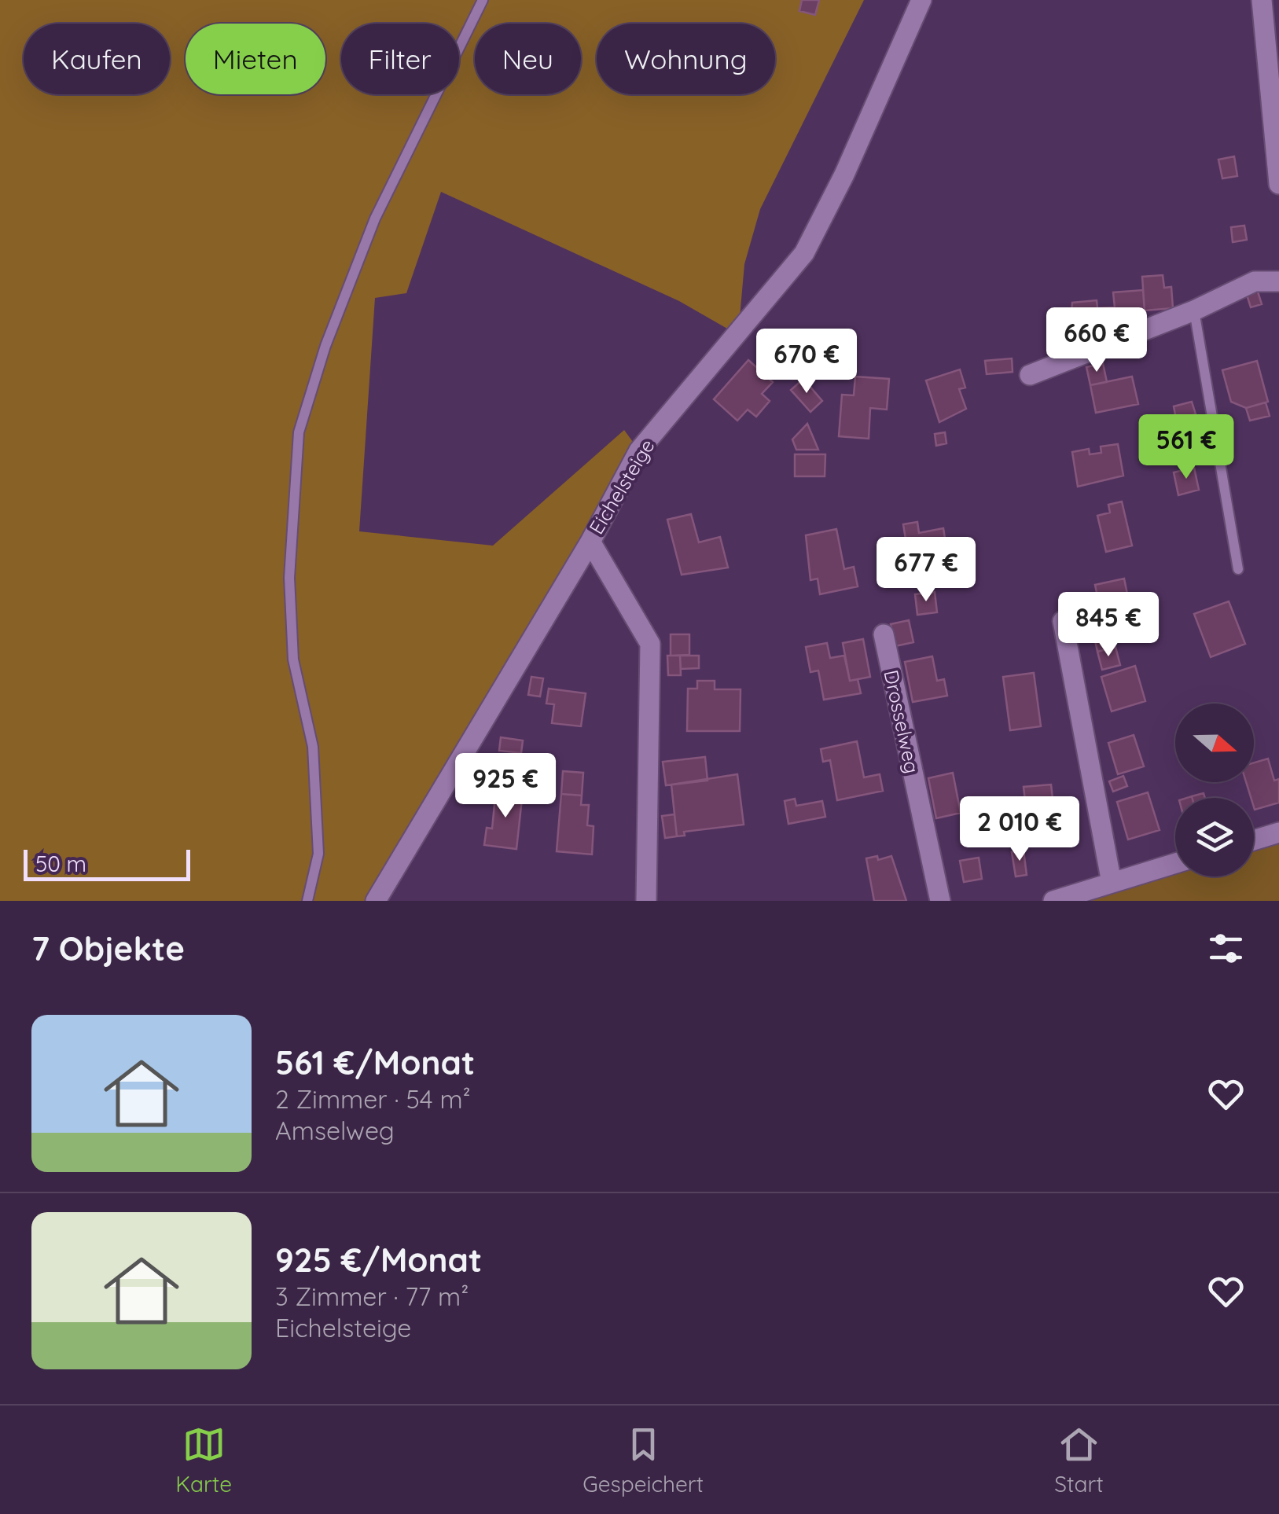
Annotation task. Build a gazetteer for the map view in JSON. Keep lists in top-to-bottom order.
{
  "streets": {
    "street": ["Eichelsteige", "Drosselweg"]
  },
  "scale_bar": "50 m",
  "north": "right",
  "page": {
    "chip": [
      "Kaufen",
      "Mieten",
      "Filter",
      "Neu",
      "Wohnung"
    ],
    "price": [
      "660 €",
      "670 €",
      "561 €",
      "677 €",
      "845 €",
      "925 €",
      "2 010 €"
    ],
    "scale": "50 m",
    "heading": "7 Objekte",
    "list": [
      {
        "name": "561 €/Monat",
        "note": "2 Zimmer · 54 m² · Amselweg"
      },
      {
        "name": "925 €/Monat",
        "note": "3 Zimmer · 77 m² · Eichelsteige"
      }
    ],
    "tabs": ["Karte", "Gespeichert", "Start"]
  }
}
